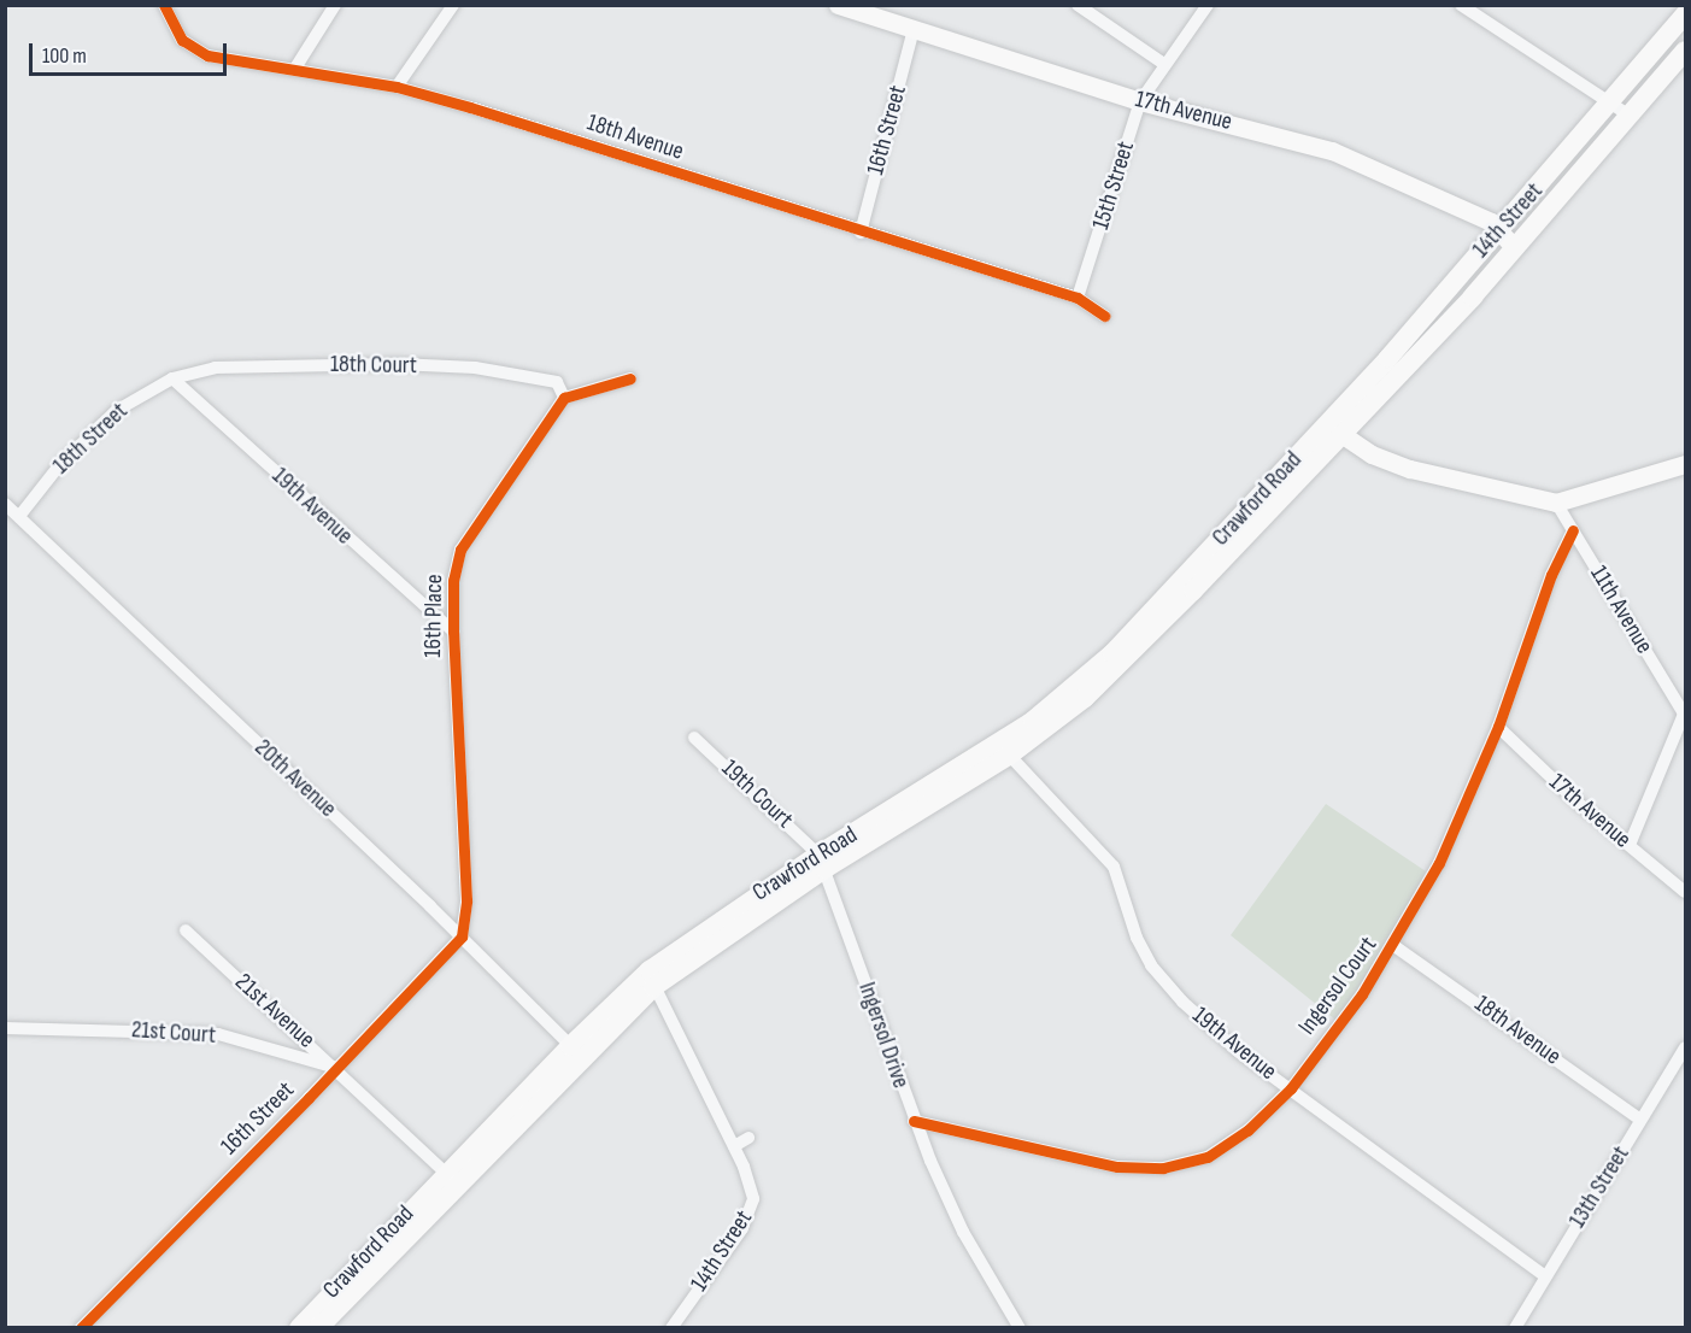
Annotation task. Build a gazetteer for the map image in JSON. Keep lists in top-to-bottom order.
{
  "streets": {
    "main road": ["14th Street", "Crawford Road"],
    "street": [
      "17th Avenue",
      "16th Street",
      "18th Avenue",
      "15th Street",
      "18th Court",
      "18th Street",
      "19th Avenue",
      "11th Avenue",
      "16th Place",
      "20th Avenue",
      "19th Court",
      "Ingersol Court",
      "21st Avenue",
      "21st Court",
      "Ingersol Drive",
      "13th Street"
    ]
  },
  "crossings": [
    ["17th Avenue", "16th Street"],
    ["17th Avenue", "15th Street"],
    ["17th Avenue", "14th Street"],
    ["17th Avenue", "Ingersol Court"],
    ["16th Street", "18th Avenue"],
    ["16th Street", "16th Place"],
    ["16th Street", "20th Avenue"],
    ["16th Street", "21st Avenue"],
    ["16th Street", "21st Court"],
    ["18th Avenue", "15th Street"],
    ["18th Avenue", "Ingersol Court"],
    ["18th Avenue", "13th Street"],
    ["14th Street", "Crawford Road"],
    ["18th Court", "18th Street"],
    ["18th Court", "19th Avenue"],
    ["18th Court", "16th Place"],
    ["18th Street", "19th Avenue"],
    ["18th Street", "20th Avenue"],
    ["Crawford Road", "19th Avenue"],
    ["Crawford Road", "20th Avenue"],
    ["Crawford Road", "19th Court"],
    ["Crawford Road", "21st Avenue"],
    ["Crawford Road", "Ingersol Drive"],
    ["19th Avenue", "16th Place"],
    ["19th Avenue", "Ingersol Court"],
    ["19th Avenue", "13th Street"],
    ["11th Avenue", "Ingersol Court"],
    ["16th Place", "20th Avenue"],
    ["19th Court", "Ingersol Drive"],
    ["Ingersol Court", "Ingersol Drive"],
    ["21st Avenue", "21st Court"]
  ],
  "scale_bar": "100 m"
}
